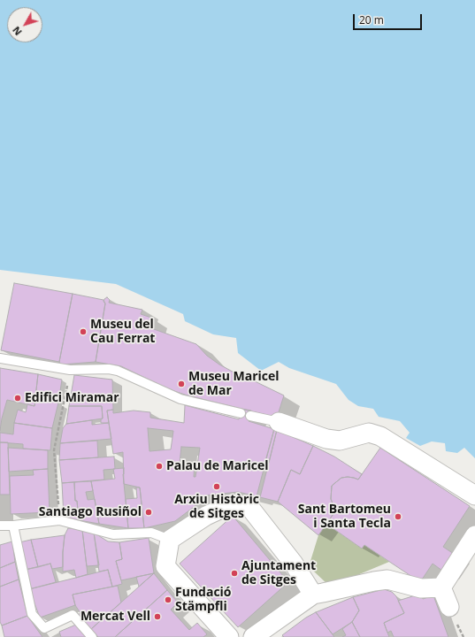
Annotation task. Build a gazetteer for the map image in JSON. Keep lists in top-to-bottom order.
{
  "places": [
    "Museu del Cau Ferrat",
    "Museu Maricel de Mar",
    "Edifici Miramar",
    "Palau de Maricel",
    "Arxiu Històric de Sitges",
    "Santiago Rusiñol",
    "Sant Bartomeu i Santa Tecla",
    "Ajuntament de Sitges",
    "Fundació Stämpfli",
    "Mercat Vell"
  ],
  "scale_bar": "20 m",
  "north": "bottom left"
}
